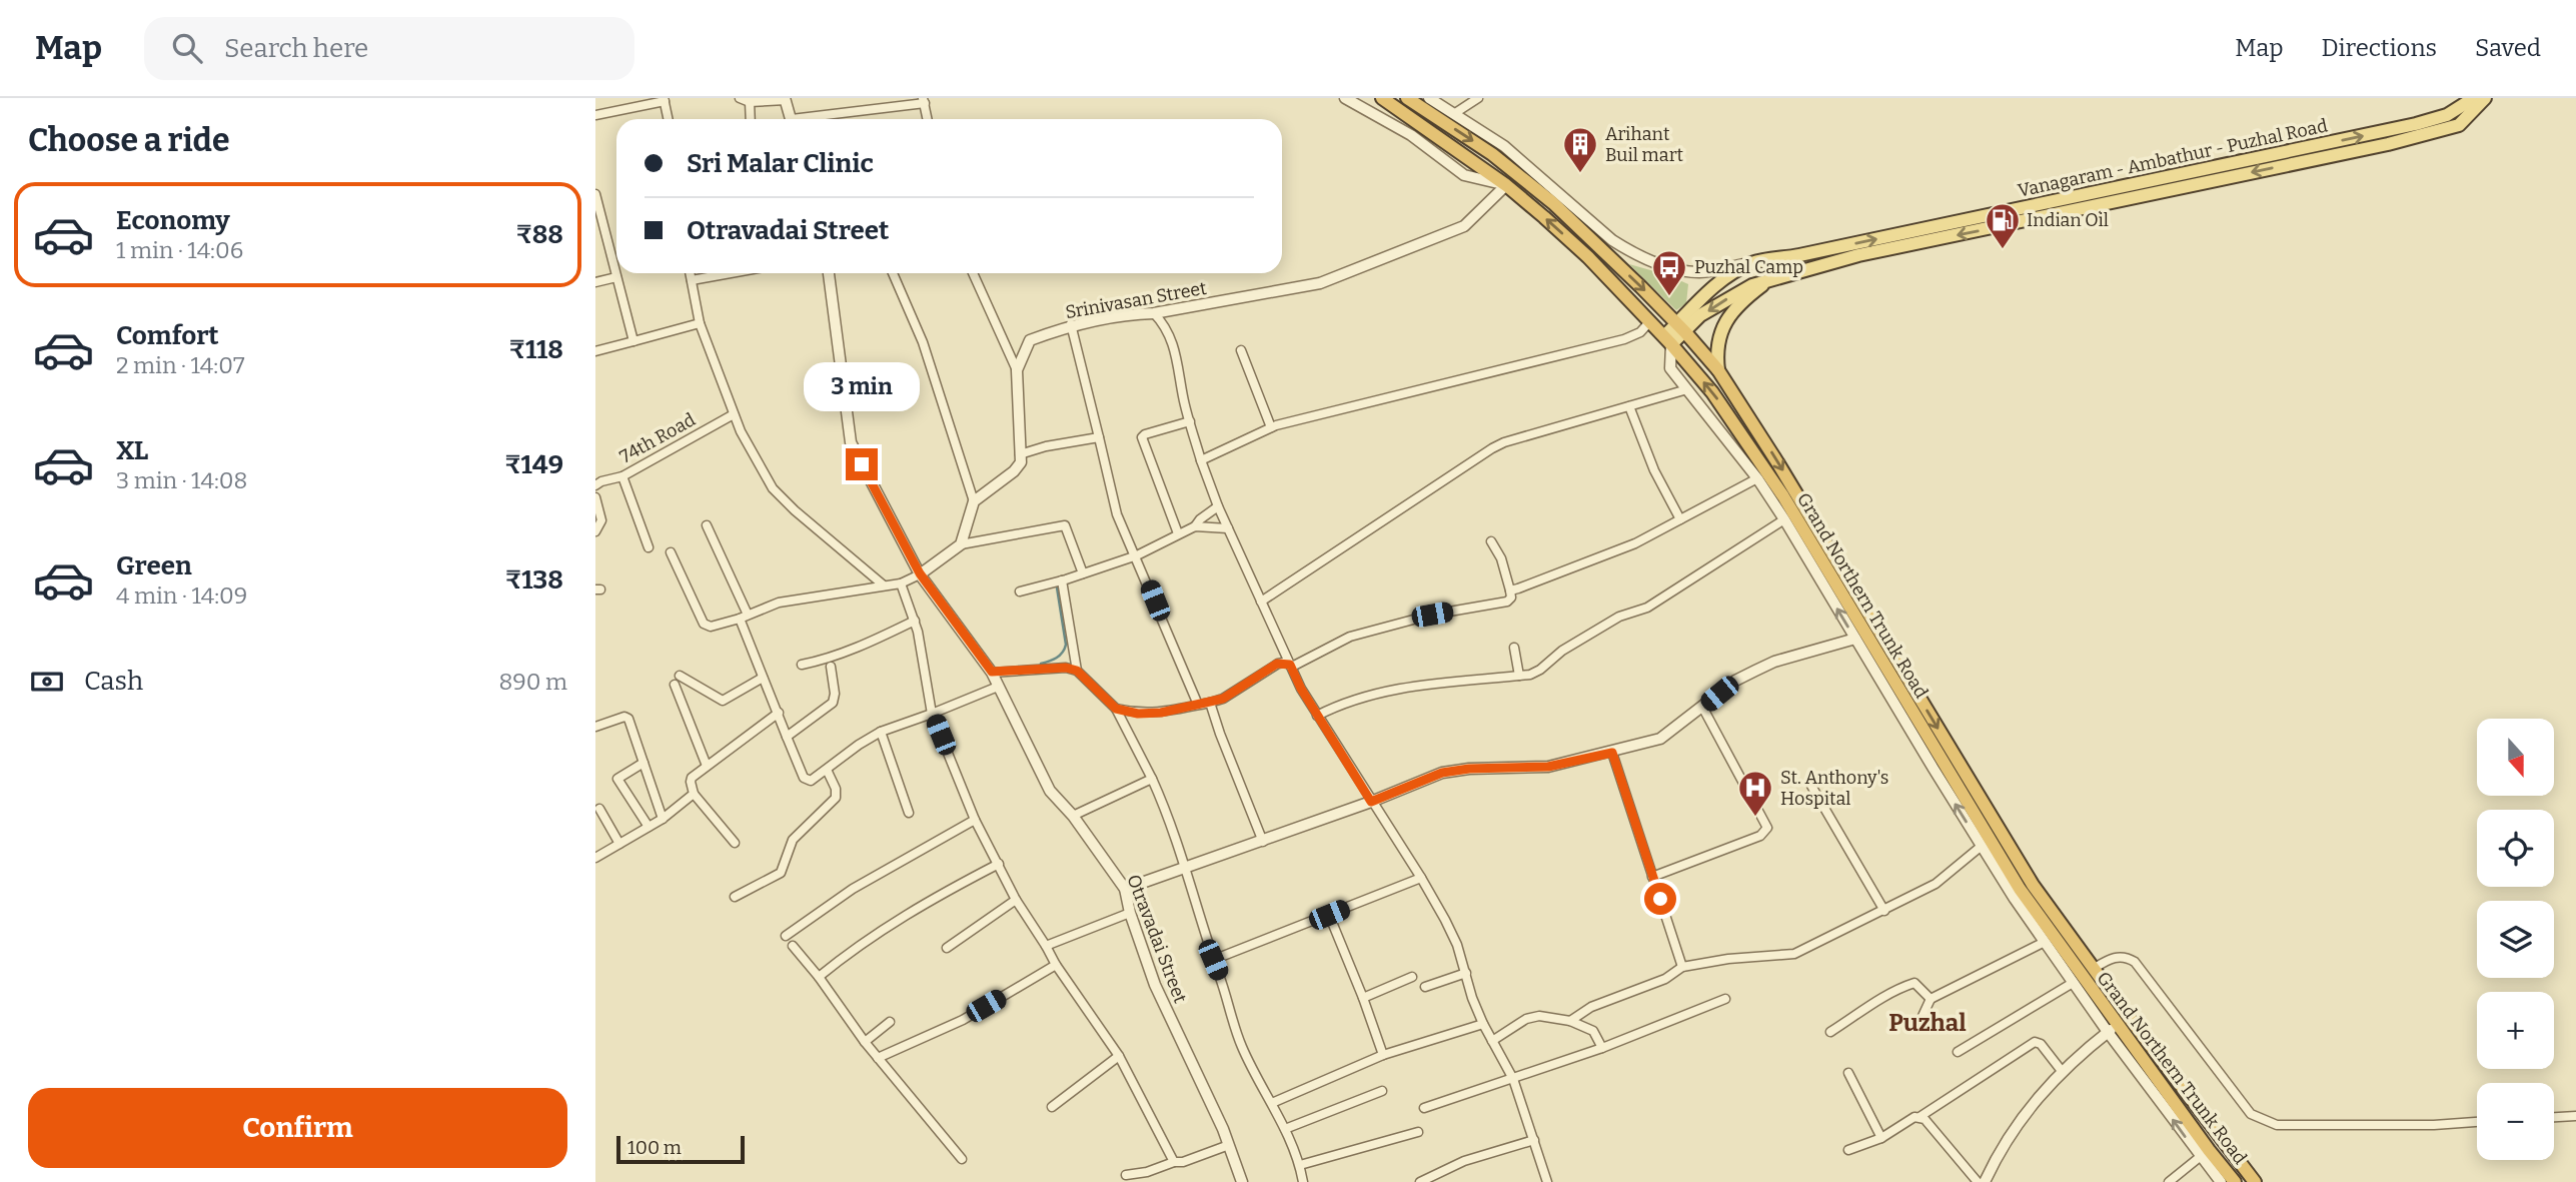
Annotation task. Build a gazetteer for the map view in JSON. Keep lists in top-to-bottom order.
{
  "streets": {
    "highway": ["Grand Northern Trunk Road"],
    "main road": ["Vanagaram - Ambathur - Puzhal Road"],
    "street": ["Srinivasan Street", "74th Road", "Otravadai Street"]
  },
  "crossings": [
    ["Srinivasan Street", "Grand Northern Trunk Road"]
  ],
  "one_way": ["Vanagaram - Ambathur - Puzhal Road"],
  "districts": ["Puzhal"],
  "places": {
    "building": ["Arihant Buil mart"],
    "fuel station": ["Indian Oil"],
    "bus stop": ["Puzhal Camp"],
    "hospital": ["St. Anthony's Hospital"]
  },
  "scale_bar": "100 m",
  "north": "bottom",
  "page": {
    "header": "Map",
    "search": "Search here",
    "nav": ["Map", "Directions", "Saved"],
    "heading": "Choose a ride",
    "banner": ["Sri Malar Clinic", "Otravadai Street"],
    "list": [
      {
        "name": "Economy",
        "note": "1 min · 14:06",
        "value": "₹88"
      },
      {
        "name": "Comfort",
        "note": "2 min · 14:07",
        "value": "₹118"
      },
      {
        "name": "XL",
        "note": "3 min · 14:08",
        "value": "₹149"
      },
      {
        "name": "Green",
        "note": "4 min · 14:09",
        "value": "₹138"
      }
    ],
    "bubble": "3 min",
    "pay": ["Cash", "890 m"],
    "map_buttons": ["+", "−"],
    "buttons": "Confirm",
    "scale": "100 m"
  }
}
